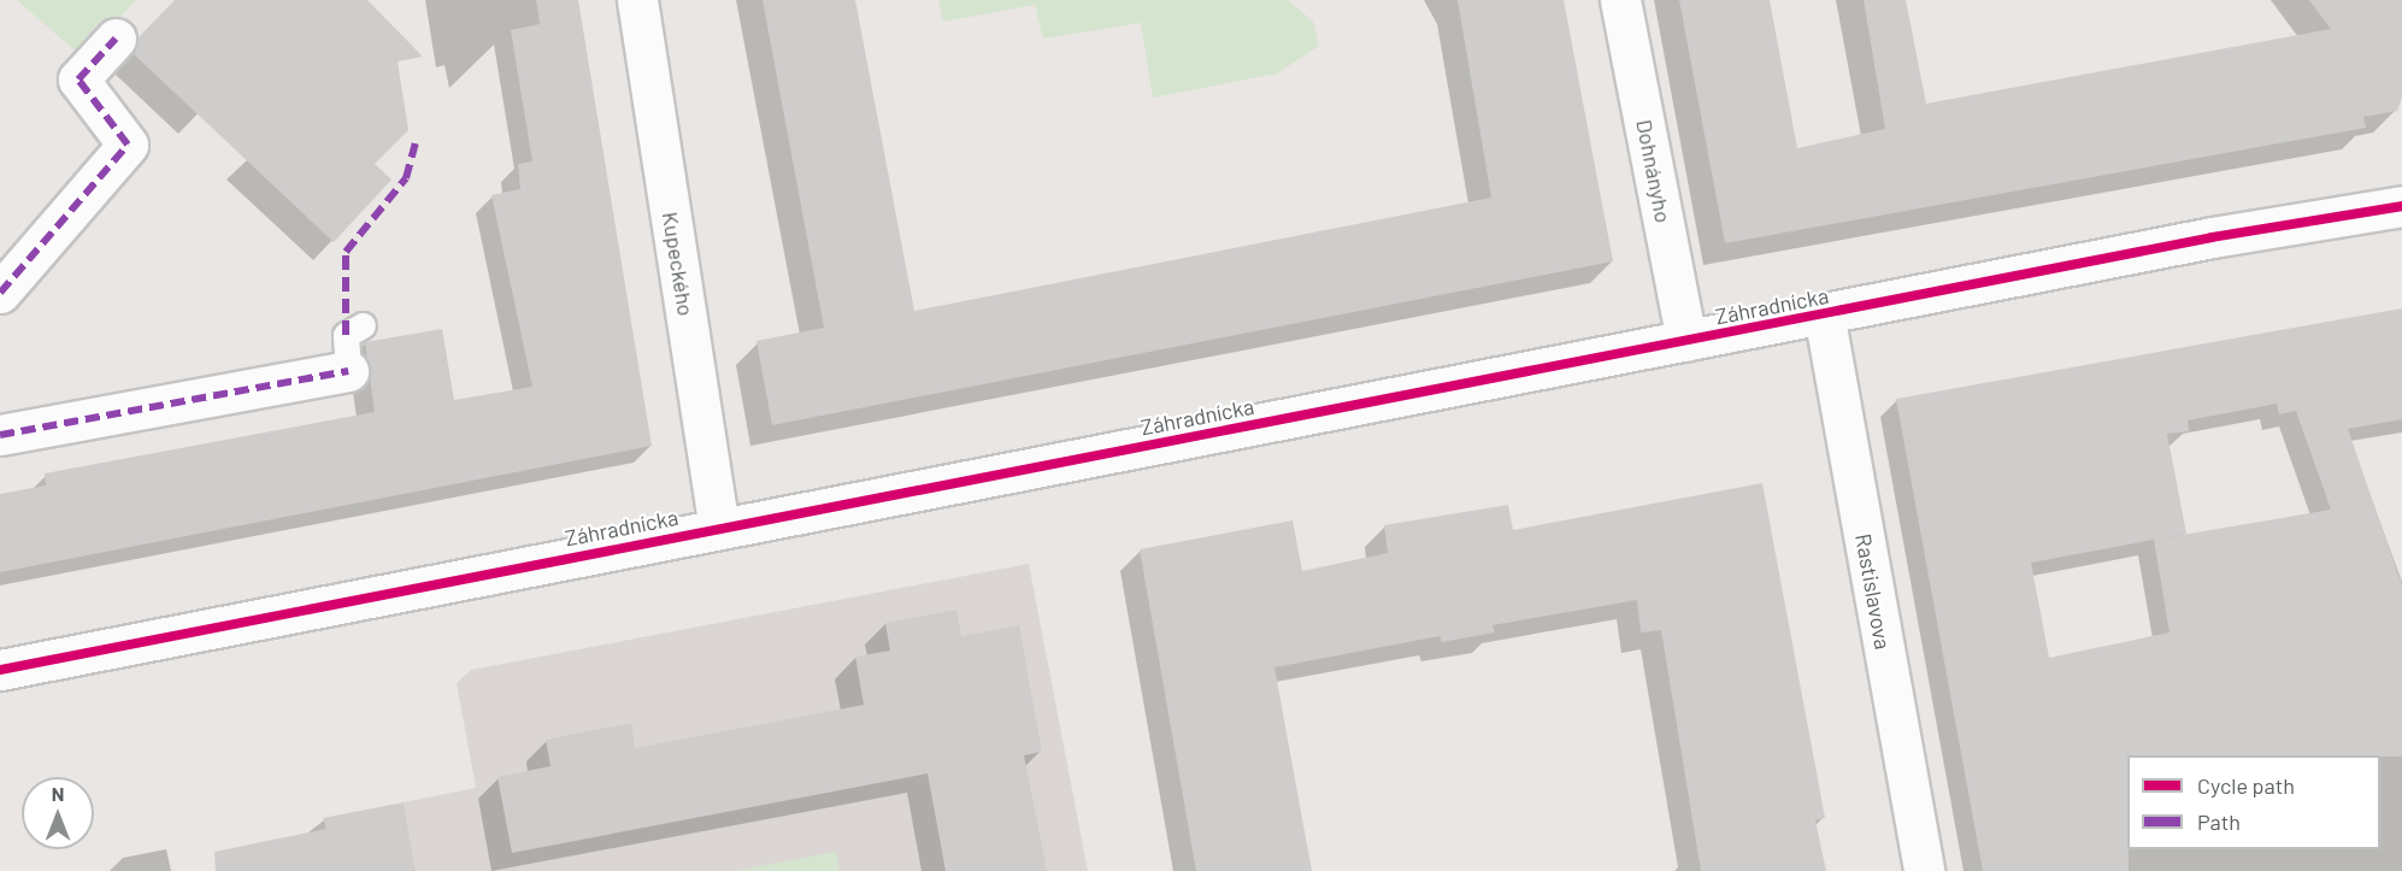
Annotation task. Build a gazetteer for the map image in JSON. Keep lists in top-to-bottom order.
{
  "streets": {
    "street": [
      "Dohnányho",
      "Kupeckého",
      "Záhradnícka",
      "Rastislavova"
    ]
  },
  "crossings": [
    ["Dohnányho", "Záhradnícka"],
    ["Kupeckého", "Záhradnícka"],
    ["Záhradnícka", "Rastislavova"]
  ],
  "legend": ["Cycle path", "Path"],
  "north": "top"
}
